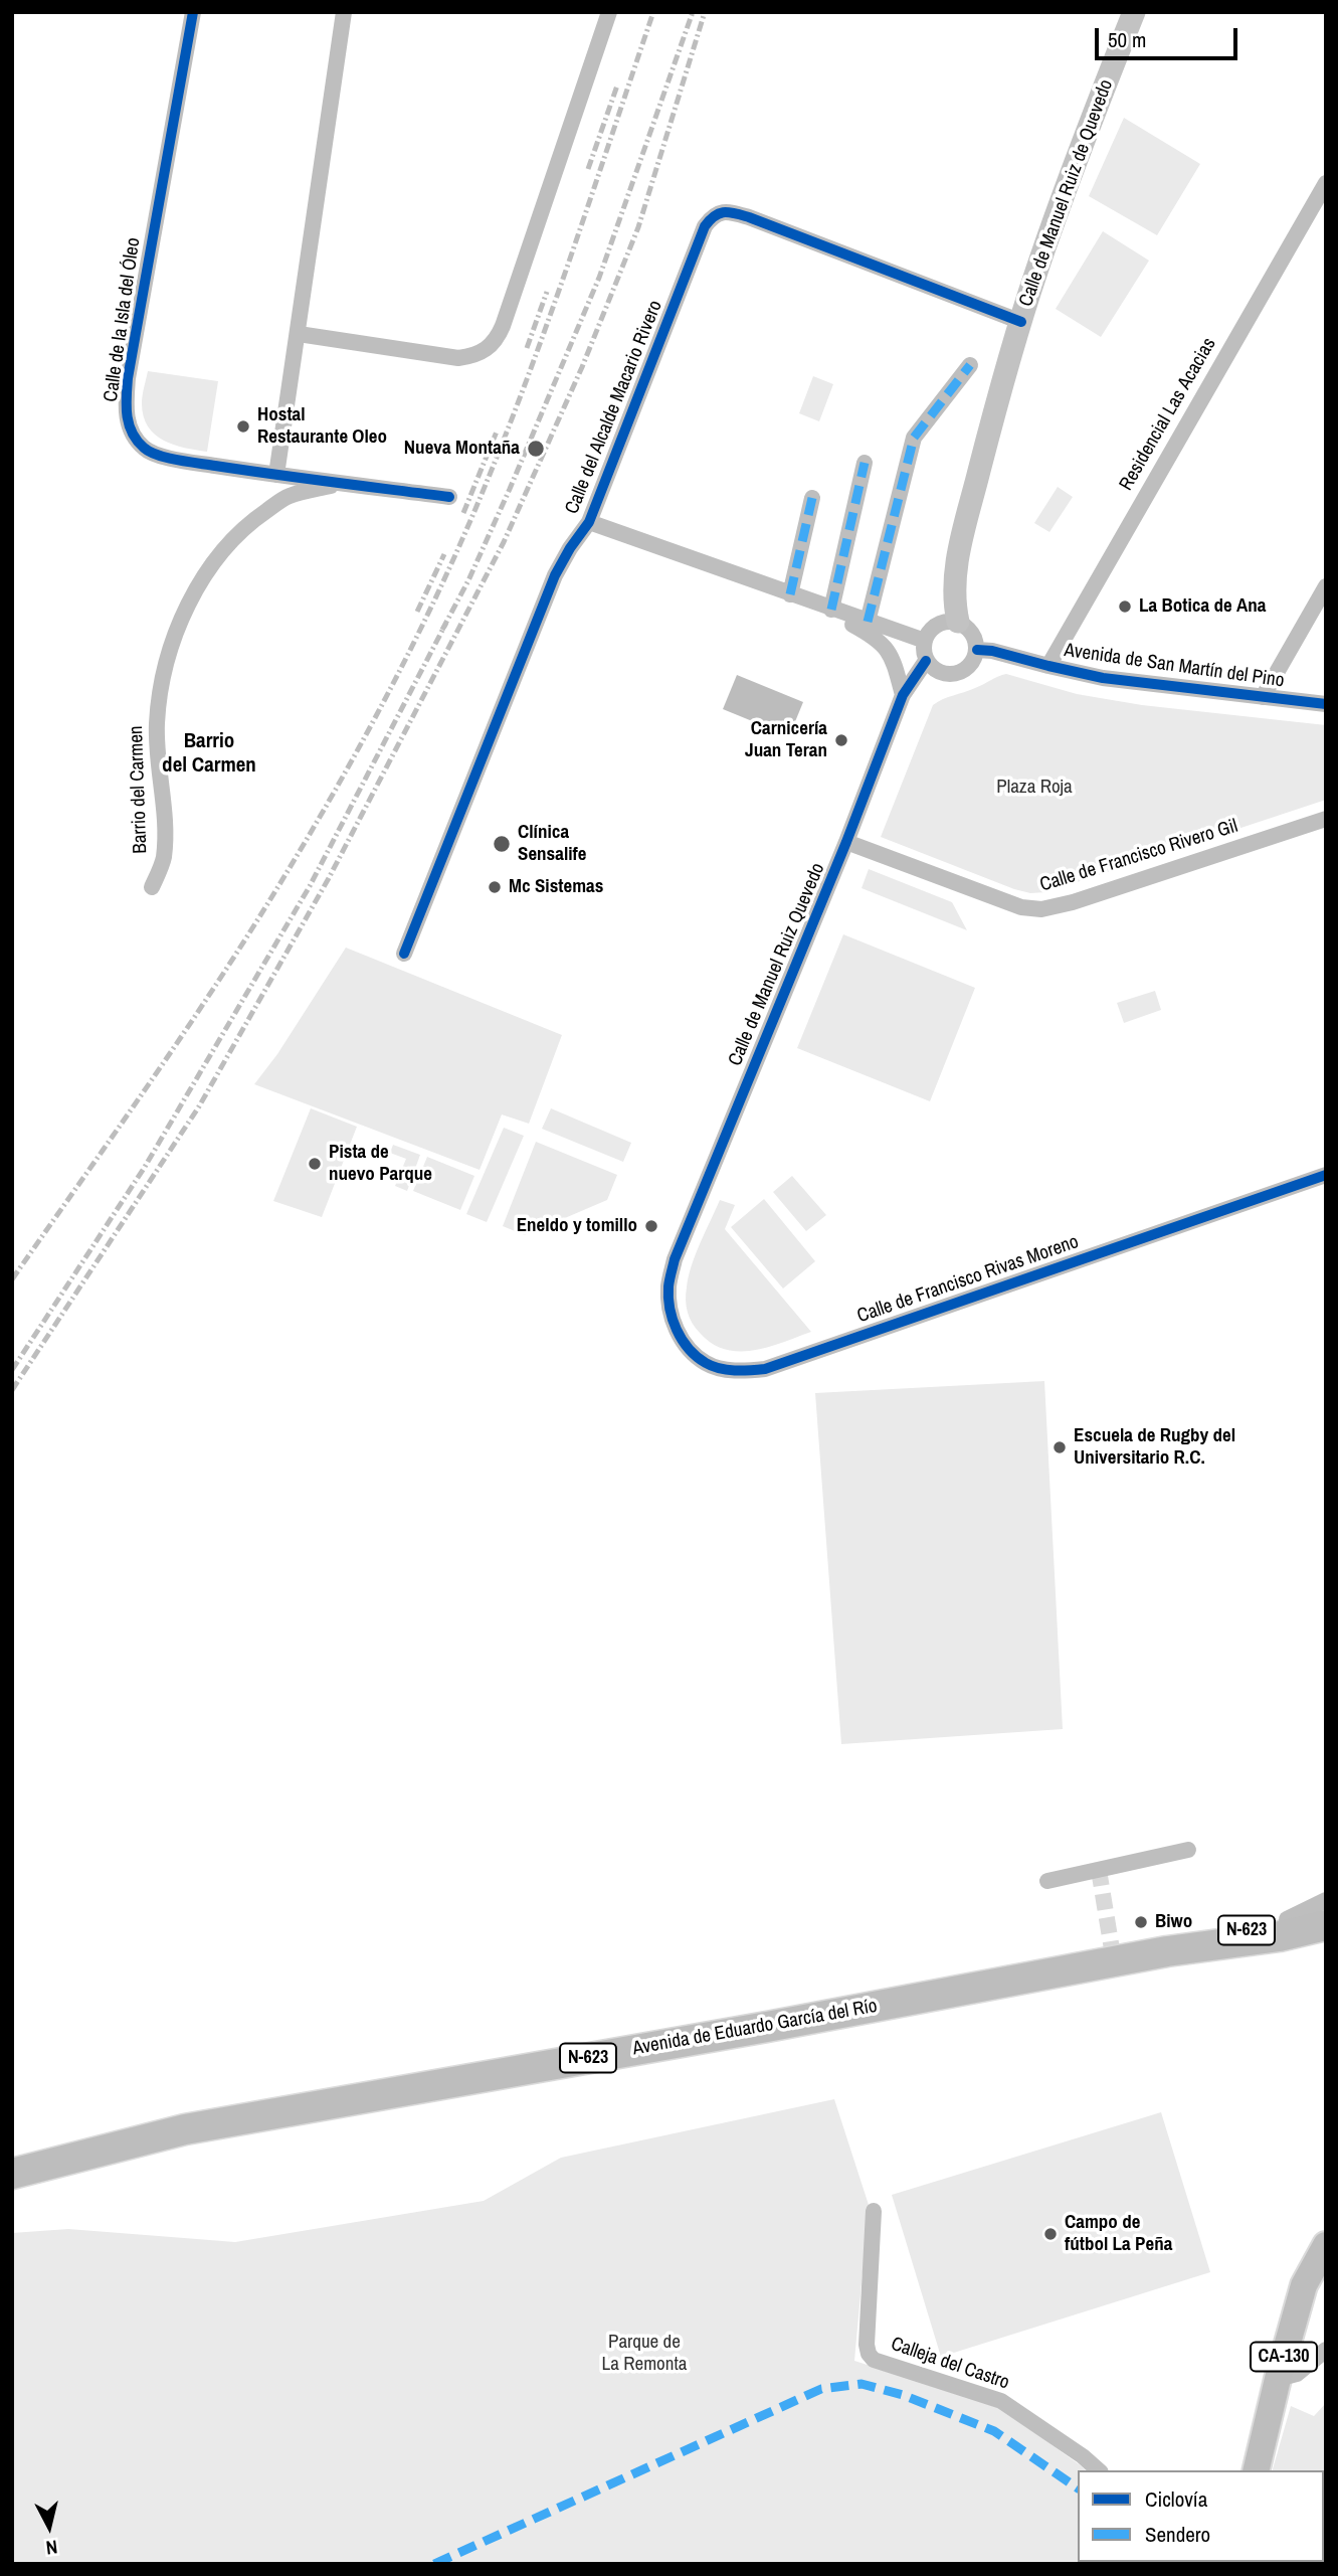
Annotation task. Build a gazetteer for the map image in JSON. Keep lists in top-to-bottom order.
{
  "streets": {
    "highway": ["N-623", "Avenida de Eduardo García del Río"],
    "main road": ["Calle de Manuel Ruiz de Quevedo", "CA-130"],
    "street": [
      "Calle de la Isla del Óleo",
      "Calle del Alcalde Macario Rivero",
      "Residencial Las Acacias",
      "Avenida de San Martín del Pino",
      "Barrio del Carmen",
      "Calle de Francisco Rivero Gil",
      "Calle de Manuel Ruiz Quevedo",
      "Calle de Francisco Rivas Moreno",
      "Calleja del Castro"
    ]
  },
  "crossings": [
    ["Calle de Manuel Ruiz de Quevedo", "Calle del Alcalde Macario Rivero"],
    ["Calle de Manuel Ruiz de Quevedo", "Avenida de San Martín del Pino"],
    ["Calle de Manuel Ruiz de Quevedo", "Calle de Manuel Ruiz Quevedo"],
    ["Calle de la Isla del Óleo", "Barrio del Carmen"],
    ["Residencial Las Acacias", "Avenida de San Martín del Pino"],
    ["Avenida de San Martín del Pino", "Calle de Manuel Ruiz Quevedo"],
    ["Calle de Francisco Rivero Gil", "Calle de Manuel Ruiz Quevedo"],
    ["Calle de Manuel Ruiz Quevedo", "Calle de Francisco Rivas Moreno"]
  ],
  "districts": ["Barrio del Carmen"],
  "parks": ["Plaza Roja", "Parque de La Remonta"],
  "places": [
    "Hostal Restaurante Oleo",
    "Nueva Montaña",
    "La Botica de Ana",
    "Carnicería Juan Teran",
    "Clínica Sensalife",
    "Mc Sistemas",
    "Pista de nuevo Parque",
    "Eneldo y tomillo",
    "Escuela de Rugby del Universitario R.C.",
    "Biwo",
    "Campo de fútbol La Peña"
  ],
  "legend": ["Ciclovía", "Sendero"],
  "scale_bar": "50 m",
  "north": "bottom"
}
